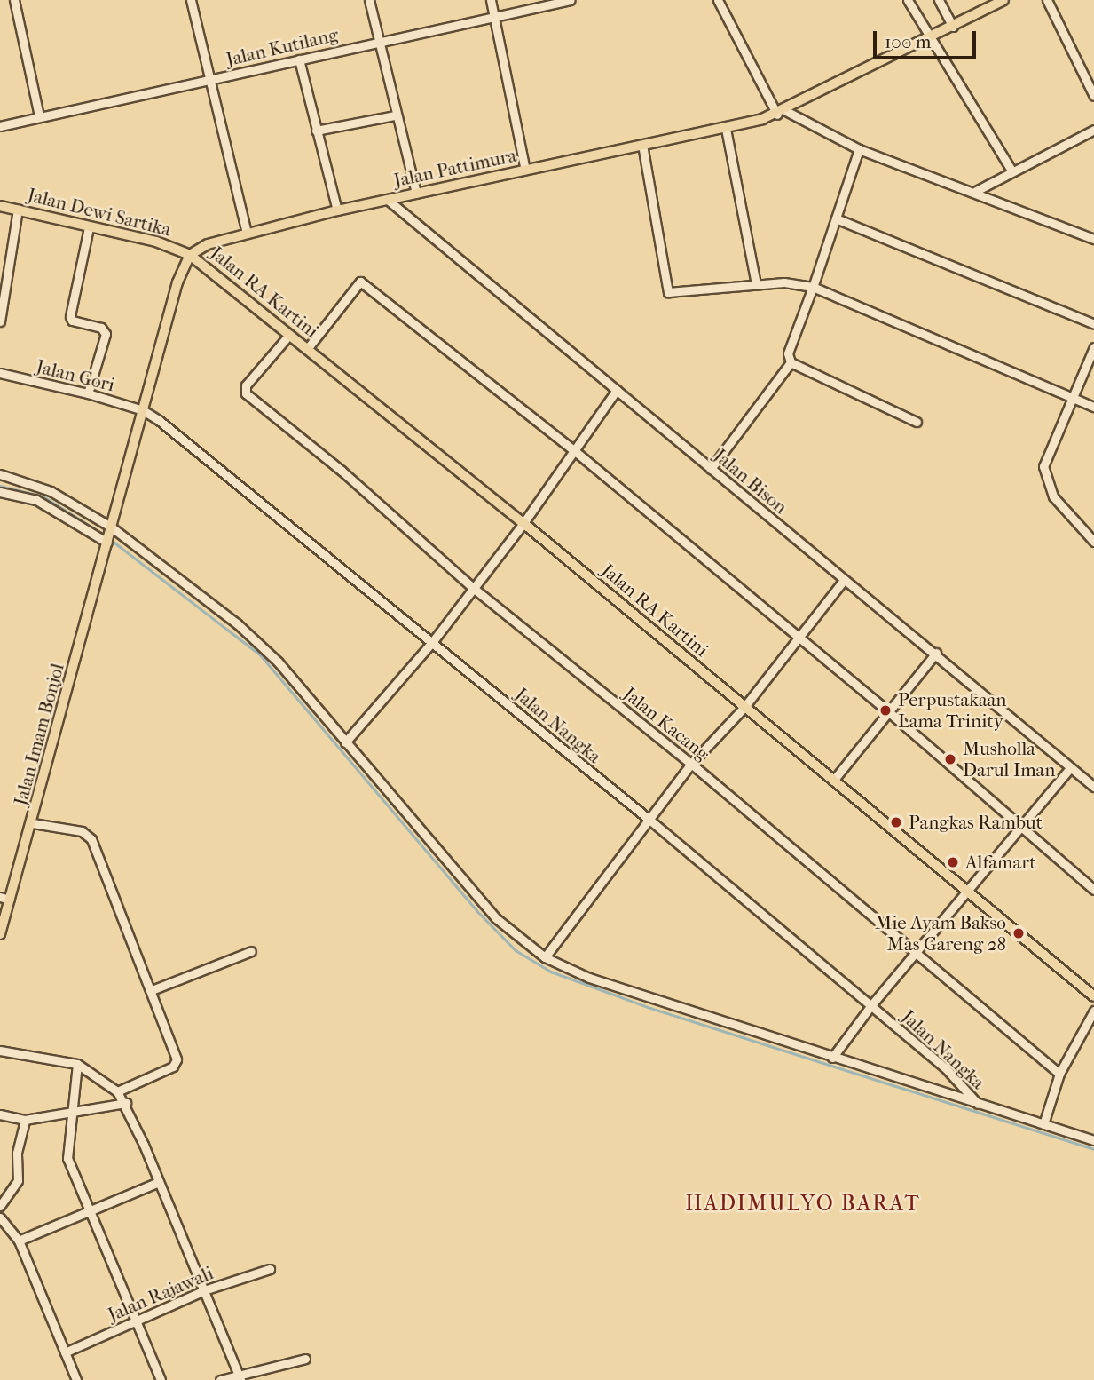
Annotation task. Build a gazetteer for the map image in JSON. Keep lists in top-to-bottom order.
{
  "streets": {
    "main road": [
      "Jalan Pattimura",
      "Jalan Dewi Sartika",
      "Jalan RA Kartini",
      "Jalan Imam Bonjol"
    ],
    "street": [
      "Jalan Kutilang",
      "Jalan Gori",
      "Jalan Bison",
      "Jalan Kacang",
      "Jalan Nangka",
      "Jalan Rajawali"
    ]
  },
  "crossings": [
    ["Jalan Pattimura", "Jalan Dewi Sartika"],
    ["Jalan Pattimura", "Jalan RA Kartini"],
    ["Jalan Pattimura", "Jalan Bison"],
    ["Jalan Dewi Sartika", "Jalan RA Kartini"],
    ["Jalan RA Kartini", "Jalan Kacang"],
    ["Jalan Gori", "Jalan Nangka"]
  ],
  "districts": ["HADIMULYO BARAT"],
  "places": [
    "Perpustakaan Lama Trinity",
    "Musholla Darul Iman",
    "Pangkas Rambut",
    "Alfamart",
    "Mie Ayam Bakso Mas Gareng 28"
  ],
  "scale_bar": "100 m"
}
